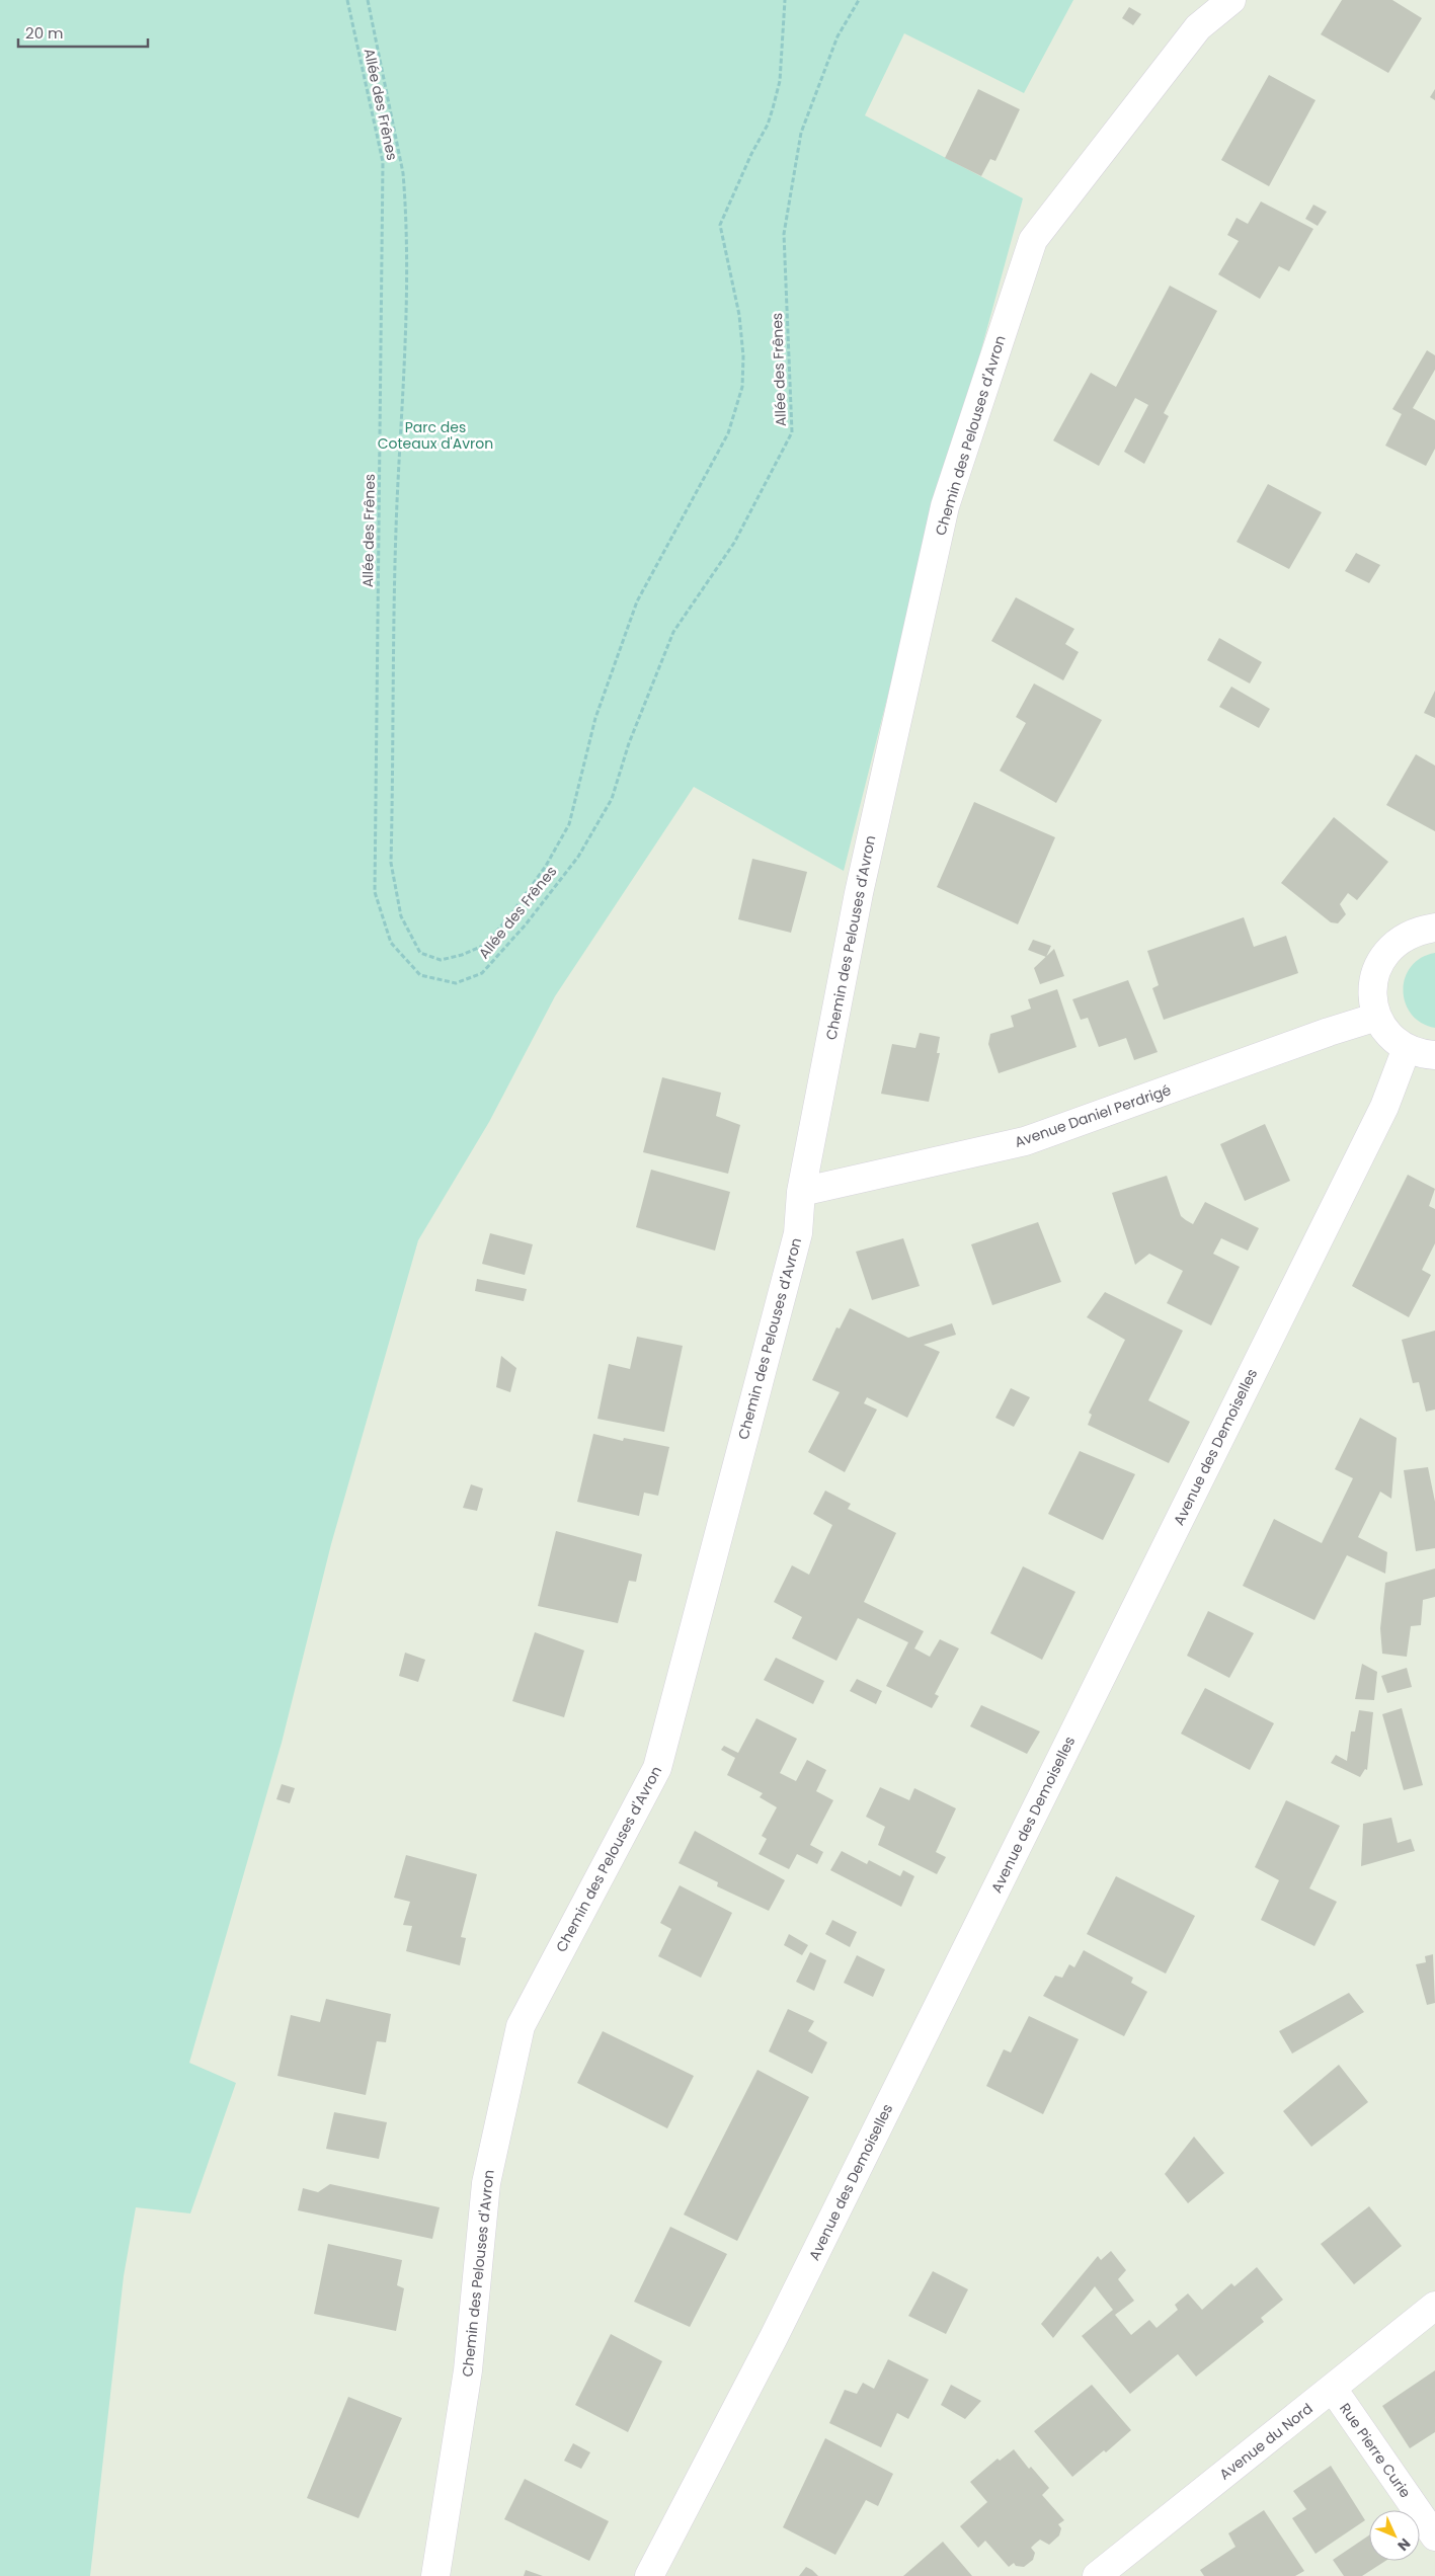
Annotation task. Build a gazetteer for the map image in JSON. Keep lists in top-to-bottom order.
{
  "streets": {
    "street": [
      "Chemin des Pelouses d'Avron",
      "Avenue Daniel Perdrigé",
      "Avenue des Demoiselles",
      "Avenue du Nord",
      "Rue Pierre Curie"
    ],
    "path": ["Allée des Frênes"]
  },
  "crossings": [
    ["Chemin des Pelouses d'Avron", "Avenue Daniel Perdrigé"],
    ["Avenue du Nord", "Rue Pierre Curie"]
  ],
  "parks": ["Parc des Coteaux d'Avron"],
  "scale_bar": "20 m",
  "north": "bottom right"
}
